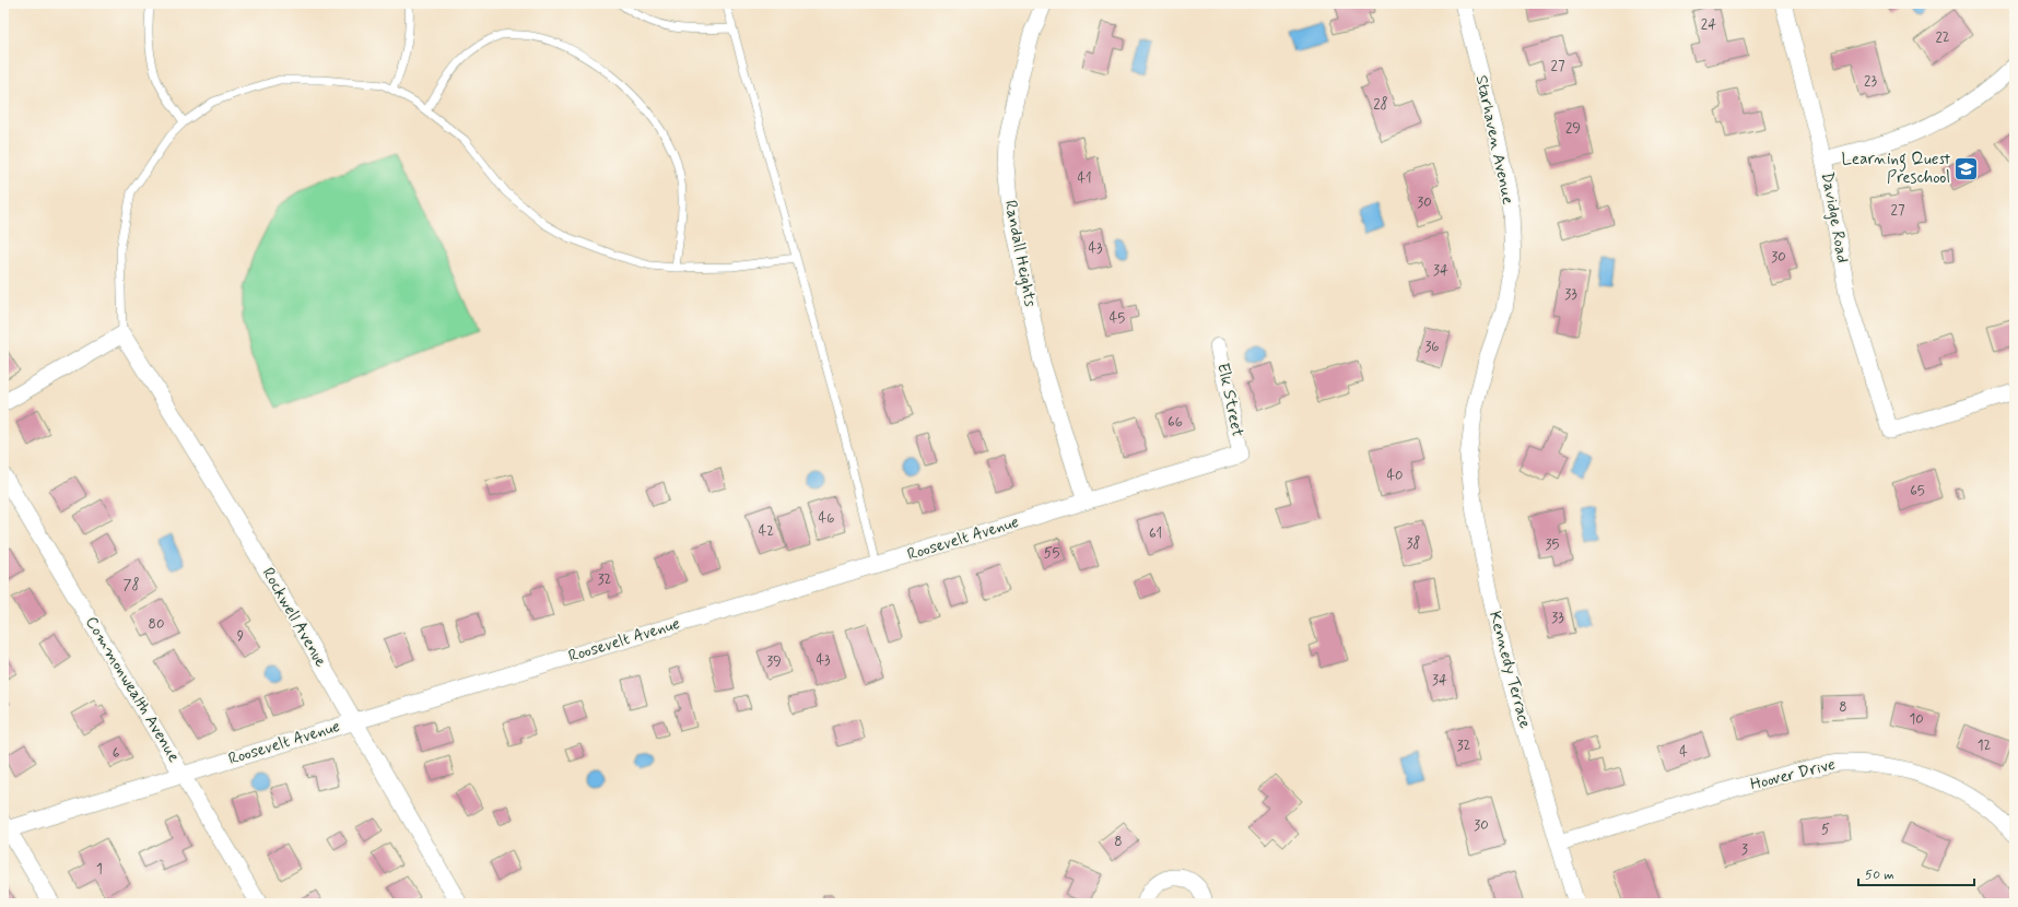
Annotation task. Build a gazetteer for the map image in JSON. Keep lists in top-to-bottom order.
{
  "streets": {
    "street": [
      "Starhaven Avenue",
      "Davidge Road",
      "Randall Heights",
      "Elk Street",
      "Roosevelt Avenue",
      "Rockwell Avenue",
      "Kennedy Terrace",
      "Commonwealth Avenue",
      "Hoover Drive"
    ]
  },
  "crossings": [
    ["Starhaven Avenue", "Kennedy Terrace"],
    ["Randall Heights", "Roosevelt Avenue"],
    ["Elk Street", "Roosevelt Avenue"],
    ["Roosevelt Avenue", "Rockwell Avenue"],
    ["Roosevelt Avenue", "Commonwealth Avenue"],
    ["Kennedy Terrace", "Hoover Drive"]
  ],
  "places": {
    "school or university": ["Learning Quest Preschool"]
  },
  "house_numbers": [
    "24",
    "22",
    "27",
    "23",
    "28",
    "29",
    "41",
    "30",
    "27",
    "43",
    "30",
    "34",
    "33",
    "45",
    "36",
    "66",
    "40",
    "65",
    "46",
    "42",
    "61",
    "38",
    "35",
    "55",
    "32",
    "78",
    "33",
    "80",
    "9",
    "43",
    "39",
    "34",
    "8",
    "10",
    "32",
    "12",
    "4",
    "6",
    "30",
    "5",
    "8",
    "3",
    "1"
  ],
  "scale_bar": "50 m"
}
